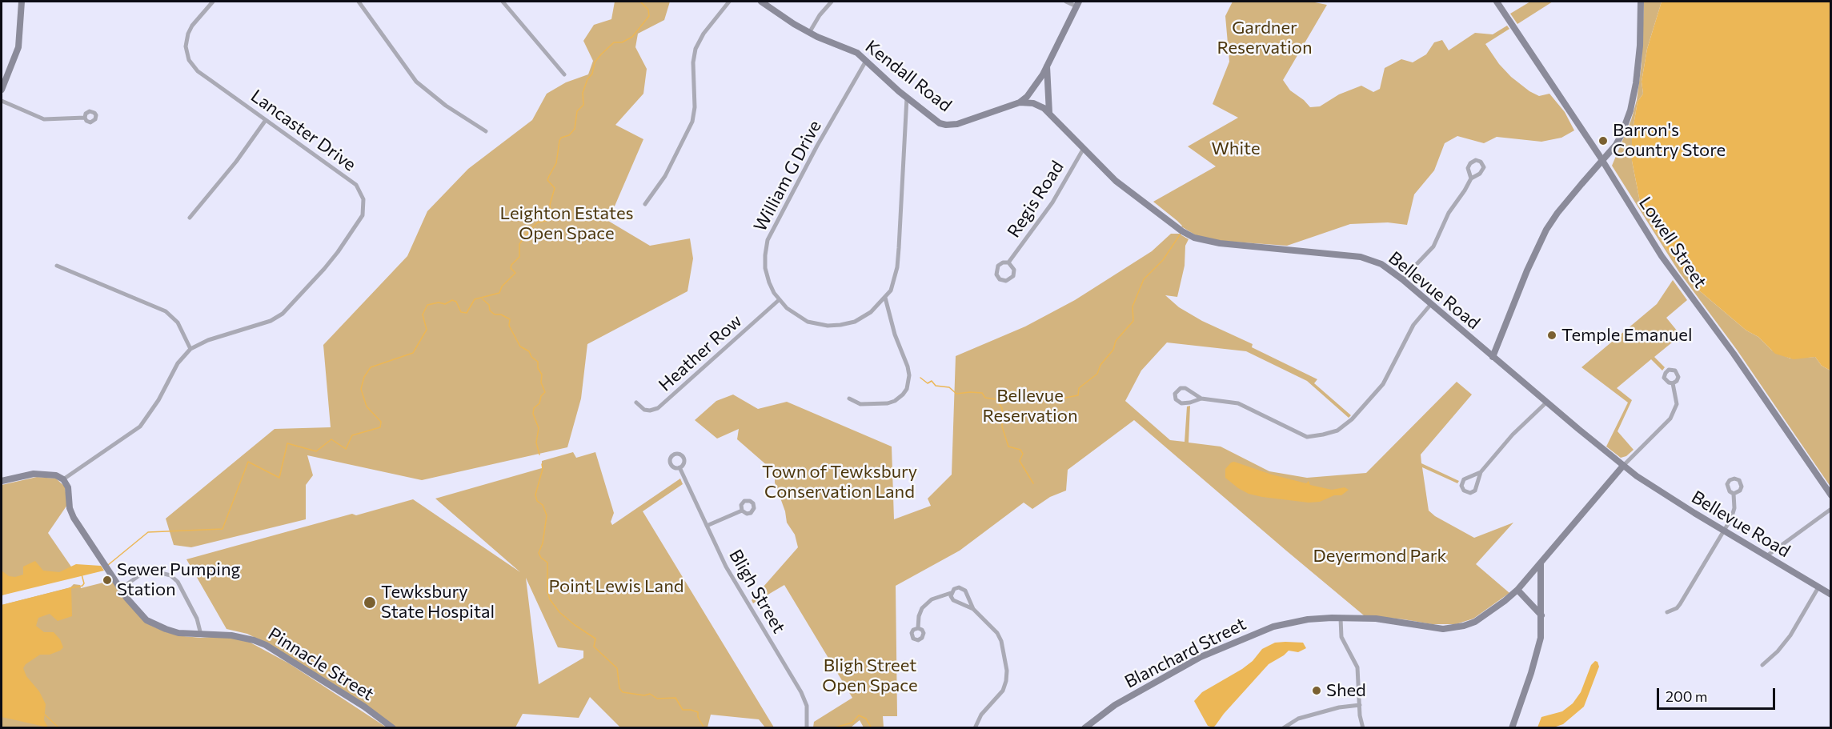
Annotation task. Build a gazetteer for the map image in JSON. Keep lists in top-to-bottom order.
{
  "streets": {
    "street": [
      "Kendall Road",
      "Lancaster Drive",
      "William G Drive",
      "Regis Road",
      "Lowell Street",
      "Bellevue Road",
      "Heather Row",
      "Bligh Street",
      "Blanchard Street",
      "Pinnacle Street"
    ]
  },
  "crossings": [
    ["Kendall Road", "William G Drive"],
    ["Kendall Road", "Bellevue Road"],
    ["Lancaster Drive", "Pinnacle Street"],
    ["William G Drive", "Heather Row"],
    ["Regis Road", "Bellevue Road"],
    ["Bellevue Road", "Blanchard Street"]
  ],
  "parks": [
    "Gardner Reservation",
    "White",
    "Leighton Estates Open Space",
    "Bellevue Reservation",
    "Town of Tewksbury Conservation Land",
    "Deyermond Park",
    "Point Lewis Land",
    "Bligh Street Open Space"
  ],
  "places": [
    "Barron's Country Store",
    "Temple Emanuel",
    "Sewer Pumping Station",
    "Tewksbury State Hospital",
    "Shed"
  ],
  "scale_bar": "200 m"
}
